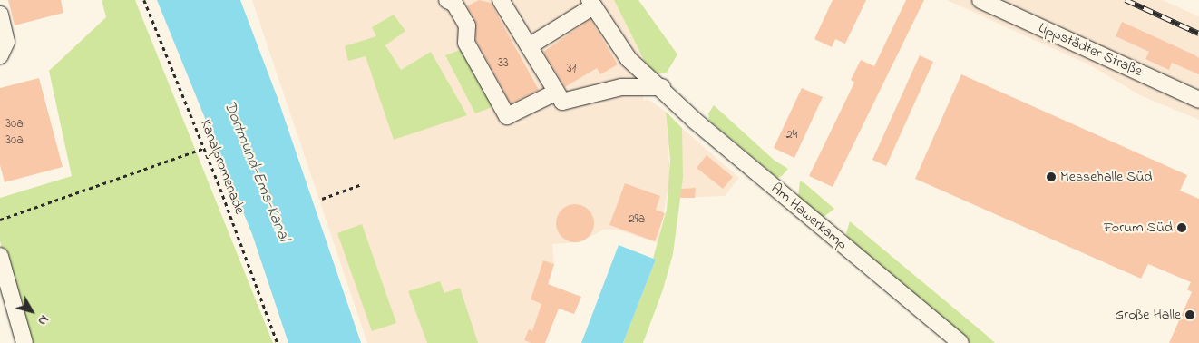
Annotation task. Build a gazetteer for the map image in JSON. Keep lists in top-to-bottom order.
{
  "streets": {
    "street": ["Lippstädter Straße", "Am Hawerkamp"],
    "path": ["Kanalpromenade"]
  },
  "water": ["Dortmund-Ems-Kanal"],
  "places": ["Messehalle Süd", "Forum Süd", "Große Halle"],
  "house_numbers": [
    "33",
    "31",
    "30a",
    "24",
    "30a",
    "29a"
  ],
  "north": "bottom right"
}
